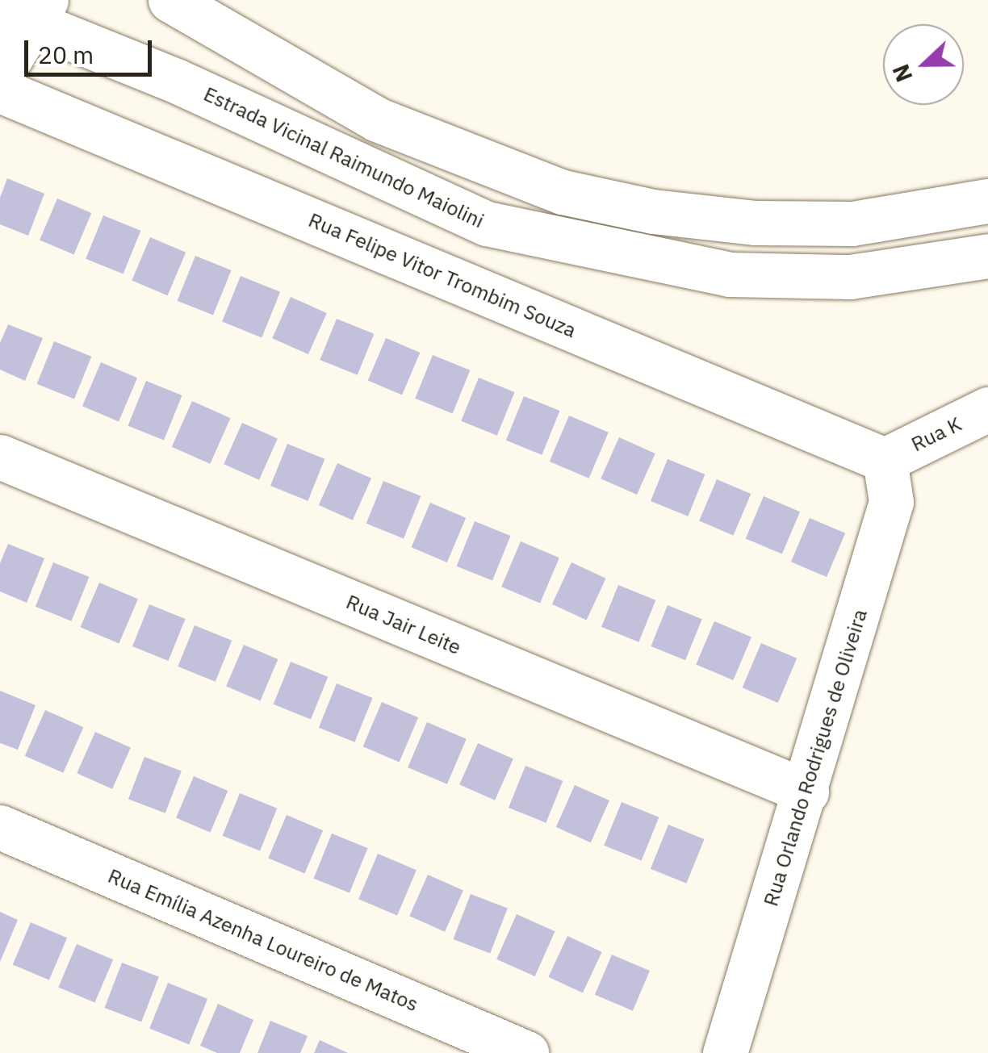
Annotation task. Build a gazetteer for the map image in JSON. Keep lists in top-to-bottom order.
{
  "streets": {
    "street": [
      "Estrada Vicinal Raimundo Maiolini",
      "Rua Felipe Vitor Trombim Souza",
      "Rua K",
      "Rua Jair Leite",
      "Rua Orlando Rodrigues de Oliveira",
      "Rua Emília Azenha Loureiro de Matos"
    ]
  },
  "crossings": [
    ["Rua Felipe Vitor Trombim Souza", "Rua K"],
    ["Rua Felipe Vitor Trombim Souza", "Rua Orlando Rodrigues de Oliveira"],
    ["Rua K", "Rua Orlando Rodrigues de Oliveira"],
    ["Rua Jair Leite", "Rua Orlando Rodrigues de Oliveira"]
  ],
  "scale_bar": "20 m",
  "north": "left"
}
